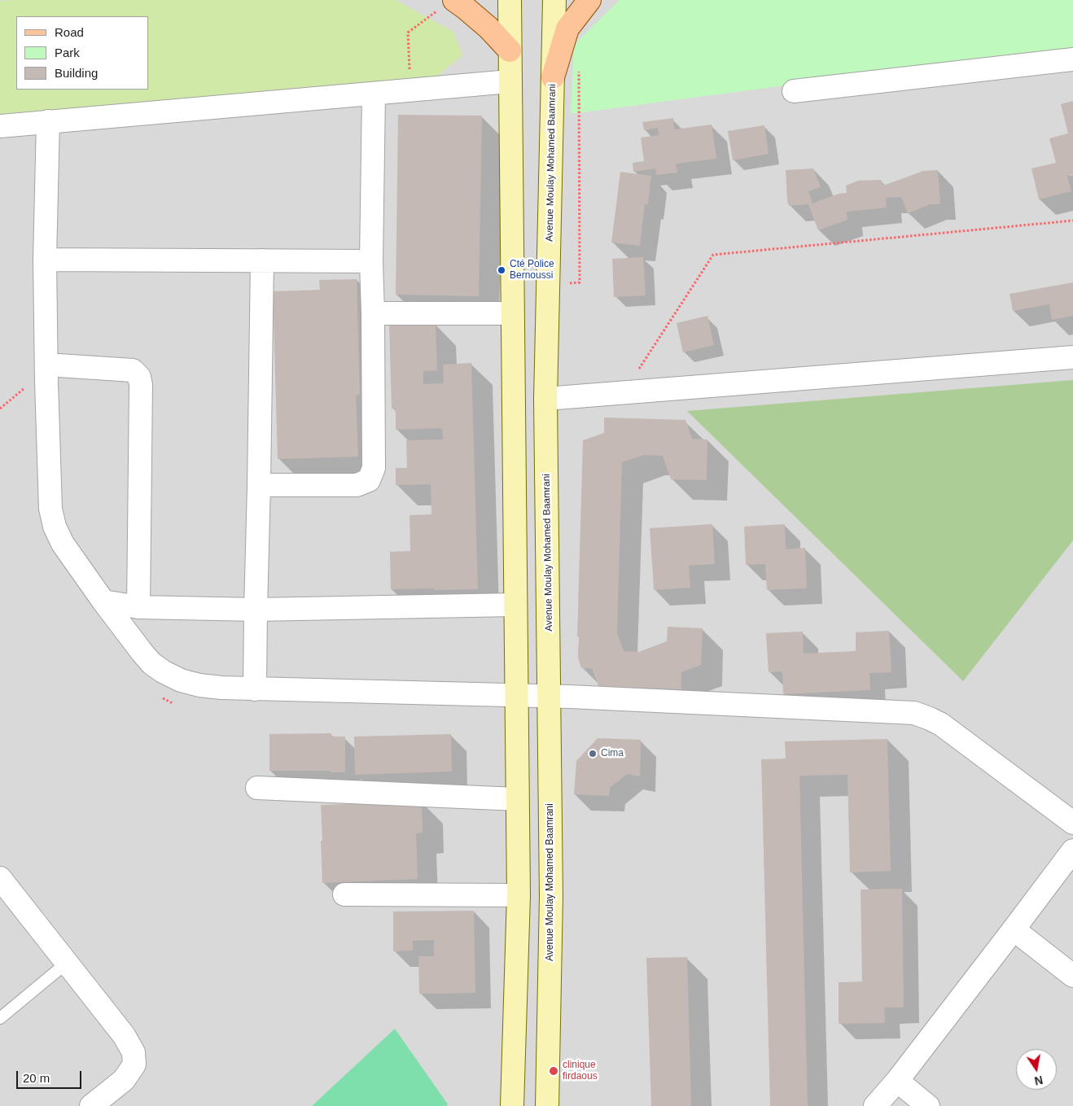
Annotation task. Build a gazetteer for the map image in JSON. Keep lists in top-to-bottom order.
{
  "streets": {
    "street": ["Avenue Moulay Mohamed Baamrani"]
  },
  "places": ["Cté Police Bernoussi", "Cima", "clinique firdaous"],
  "legend": ["Road", "Park", "Building"],
  "scale_bar": "20 m",
  "north": "bottom"
}
